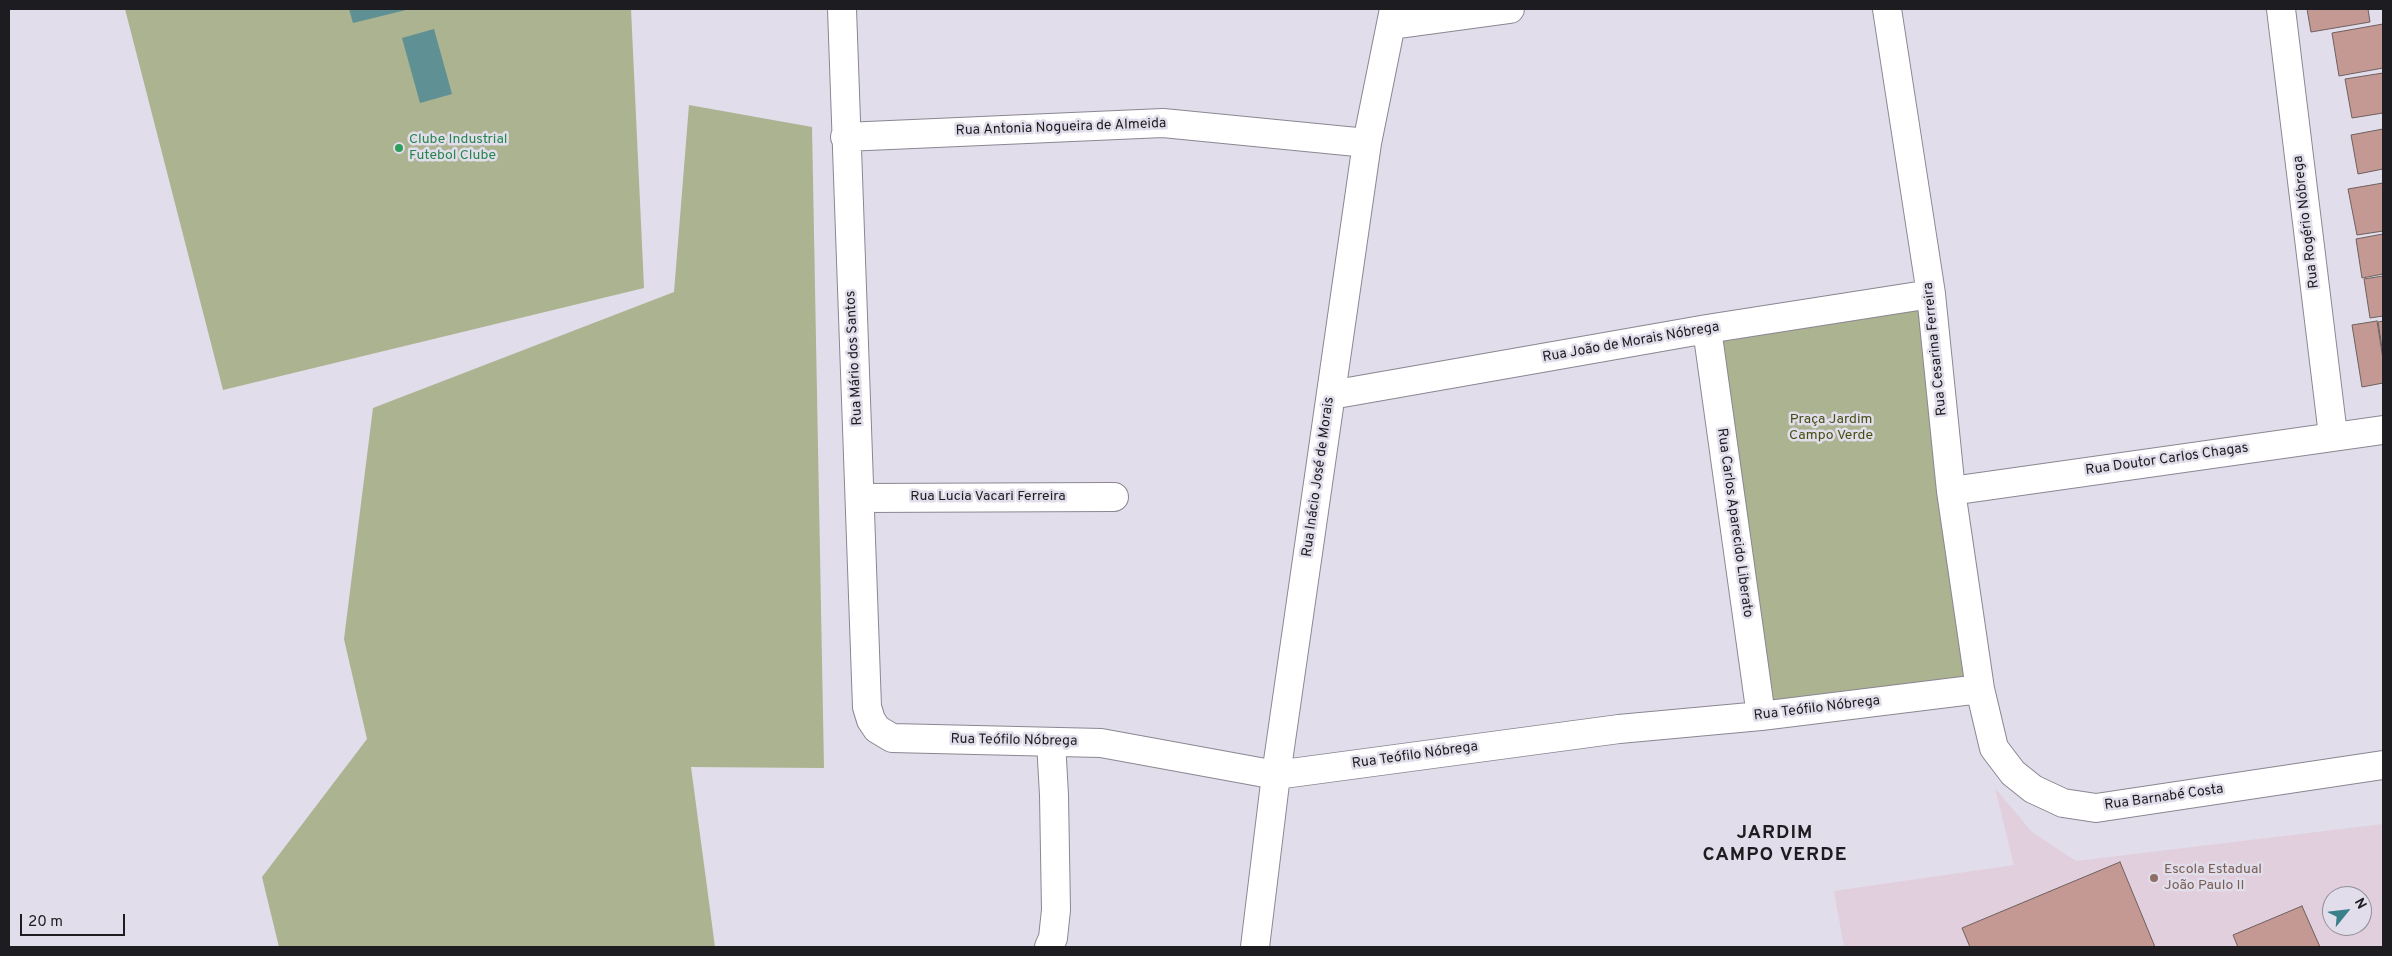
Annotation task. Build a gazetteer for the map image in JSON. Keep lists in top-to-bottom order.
{
  "streets": {
    "street": [
      "Rua Antonia Nogueira de Almeida",
      "Rua Rogério Nóbrega",
      "Rua João de Morais Nóbrega",
      "Rua Cesarina Ferreira",
      "Rua Mário dos Santos",
      "Rua Doutor Carlos Chagas",
      "Rua Inácio José de Morais",
      "Rua Lucia Vacari Ferreira",
      "Rua Carlos Aparecido Liberato",
      "Rua Teófilo Nóbrega",
      "Rua Barnabé Costa"
    ]
  },
  "crossings": [
    ["Rua Antonia Nogueira de Almeida", "Rua Mário dos Santos"],
    ["Rua Antonia Nogueira de Almeida", "Rua Inácio José de Morais"],
    ["Rua Rogério Nóbrega", "Rua Doutor Carlos Chagas"],
    ["Rua João de Morais Nóbrega", "Rua Cesarina Ferreira"],
    ["Rua João de Morais Nóbrega", "Rua Inácio José de Morais"],
    ["Rua João de Morais Nóbrega", "Rua Carlos Aparecido Liberato"],
    ["Rua Cesarina Ferreira", "Rua Doutor Carlos Chagas"],
    ["Rua Cesarina Ferreira", "Rua Teófilo Nóbrega"],
    ["Rua Cesarina Ferreira", "Rua Barnabé Costa"],
    ["Rua Mário dos Santos", "Rua Lucia Vacari Ferreira"],
    ["Rua Mário dos Santos", "Rua Teófilo Nóbrega"],
    ["Rua Inácio José de Morais", "Rua Teófilo Nóbrega"],
    ["Rua Carlos Aparecido Liberato", "Rua Teófilo Nóbrega"],
    ["Rua Teófilo Nóbrega", "Rua Barnabé Costa"]
  ],
  "districts": ["JARDIM CAMPO VERDE"],
  "parks": ["Praça Jardim Campo Verde"],
  "places": ["Clube Industrial Futebol Clube", "Escola Estadual João Paulo II"],
  "scale_bar": "20 m",
  "north": "top right"
}
